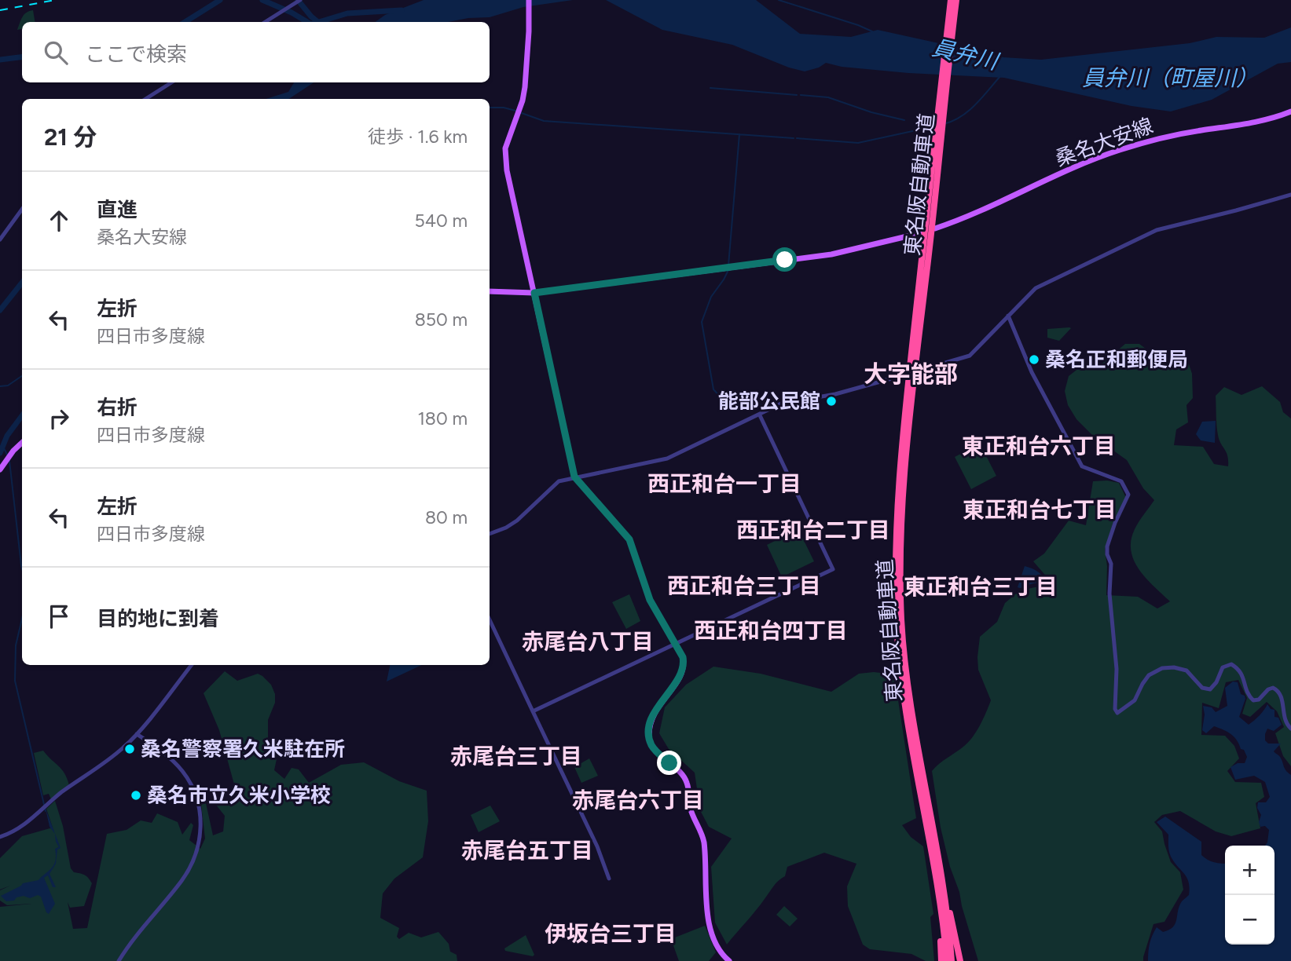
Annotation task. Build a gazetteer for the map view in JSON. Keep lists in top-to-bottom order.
{
  "streets": {
    "highway": ["東名阪自動車道"],
    "main road": ["桑名大安線"]
  },
  "districts": [
    "大字能部",
    "東正和台六丁目",
    "西正和台一丁目",
    "東正和台七丁目",
    "西正和台二丁目",
    "西正和台三丁目",
    "東正和台三丁目",
    "西正和台四丁目",
    "赤尾台八丁目",
    "赤尾台三丁目",
    "赤尾台六丁目",
    "赤尾台五丁目",
    "伊坂台三丁目"
  ],
  "water": ["員弁川", "員弁川（町屋川）"],
  "places": [
    "桑名正和郵便局",
    "能部公民館",
    "桑名警察署久米駐在所",
    "桑名市立久米小学校"
  ],
  "page": {
    "search": "ここで検索",
    "heading": ["21 分", "徒歩 · 1.6 km"],
    "list": [
      ["直進", "桑名大安線", "540 m"],
      ["左折", "四日市多度線", "850 m"],
      ["右折", "四日市多度線", "180 m"],
      ["左折", "四日市多度線", "80 m"],
      "目的地に到着"
    ],
    "map_buttons": ["+", "−"]
  }
}
